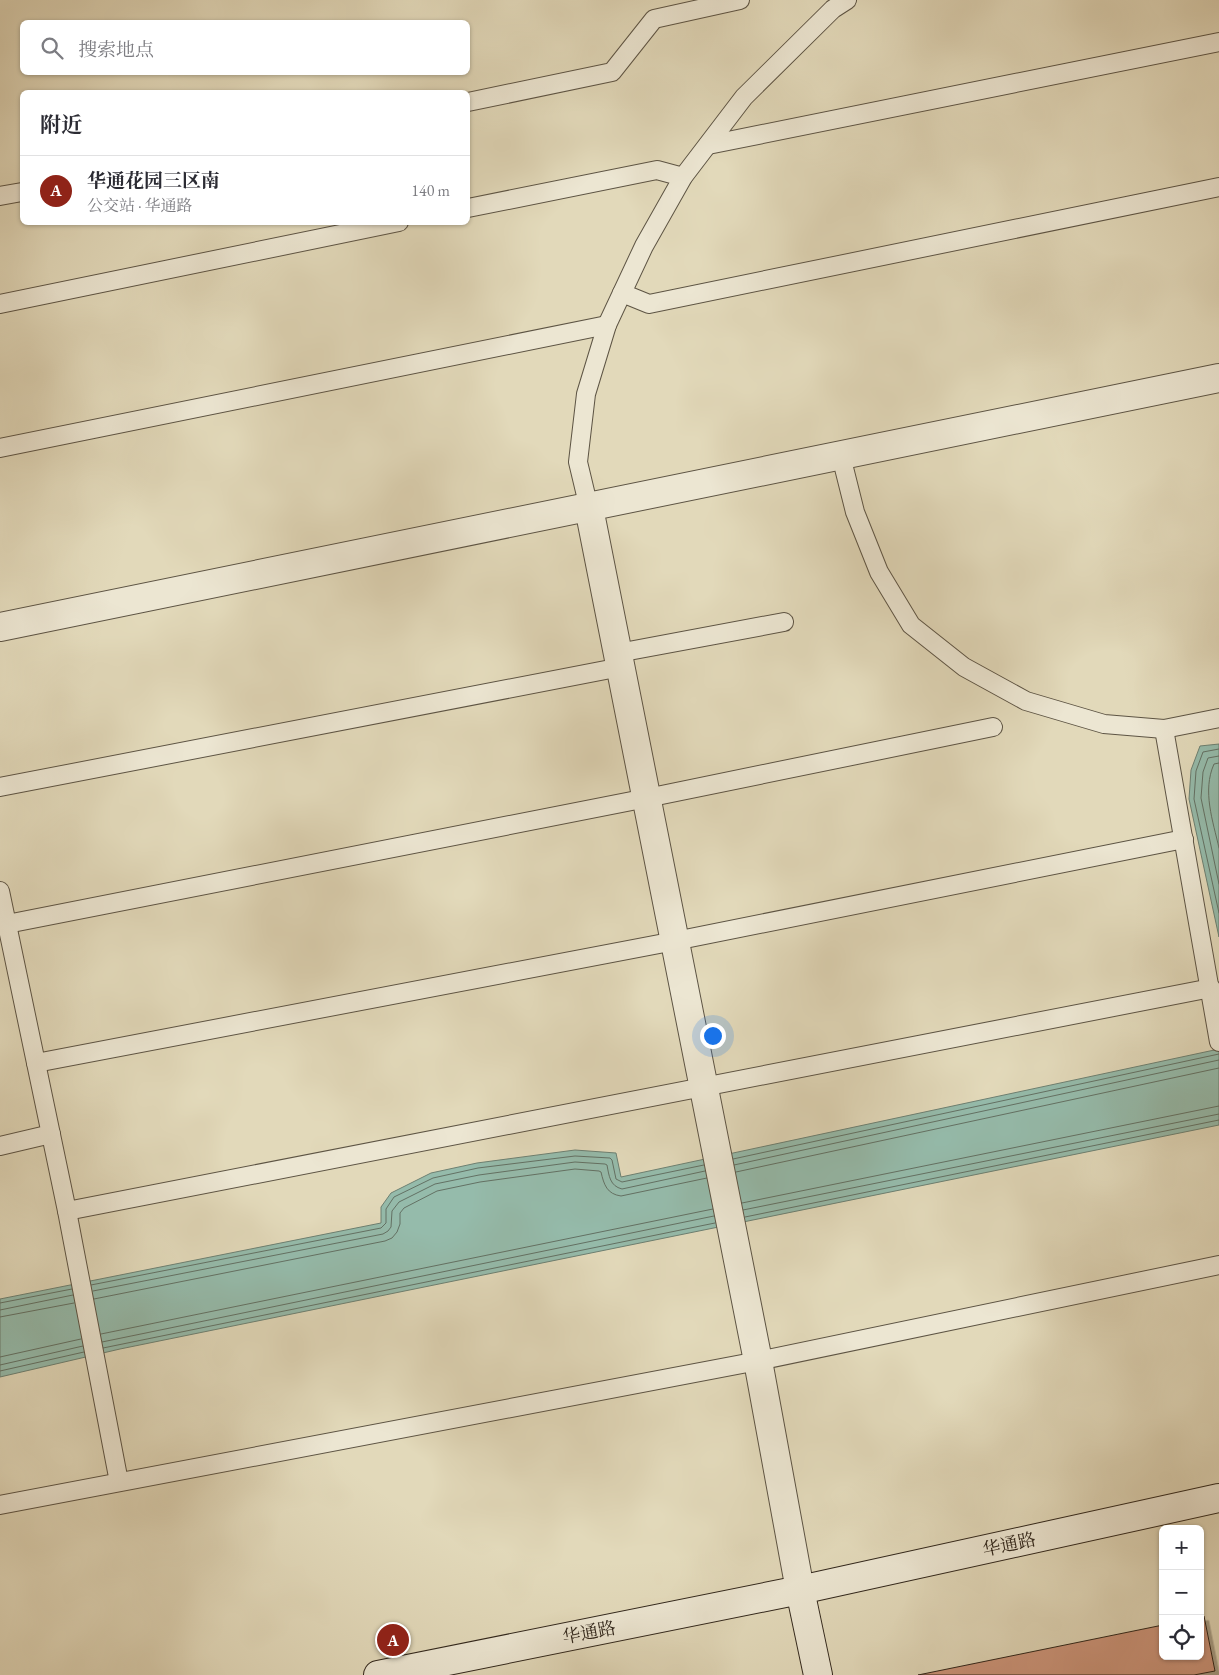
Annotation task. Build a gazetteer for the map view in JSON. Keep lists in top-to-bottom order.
{
  "streets": {
    "street": ["华通路"]
  },
  "page": {
    "search": "搜索地点",
    "heading": "附近",
    "list": [
      {
        "mark": "A",
        "name": "华通花园三区南",
        "note": "公交站 · 华通路",
        "value": "140 m"
      }
    ],
    "map_buttons": ["+", "−"],
    "pins": "A"
  }
}
